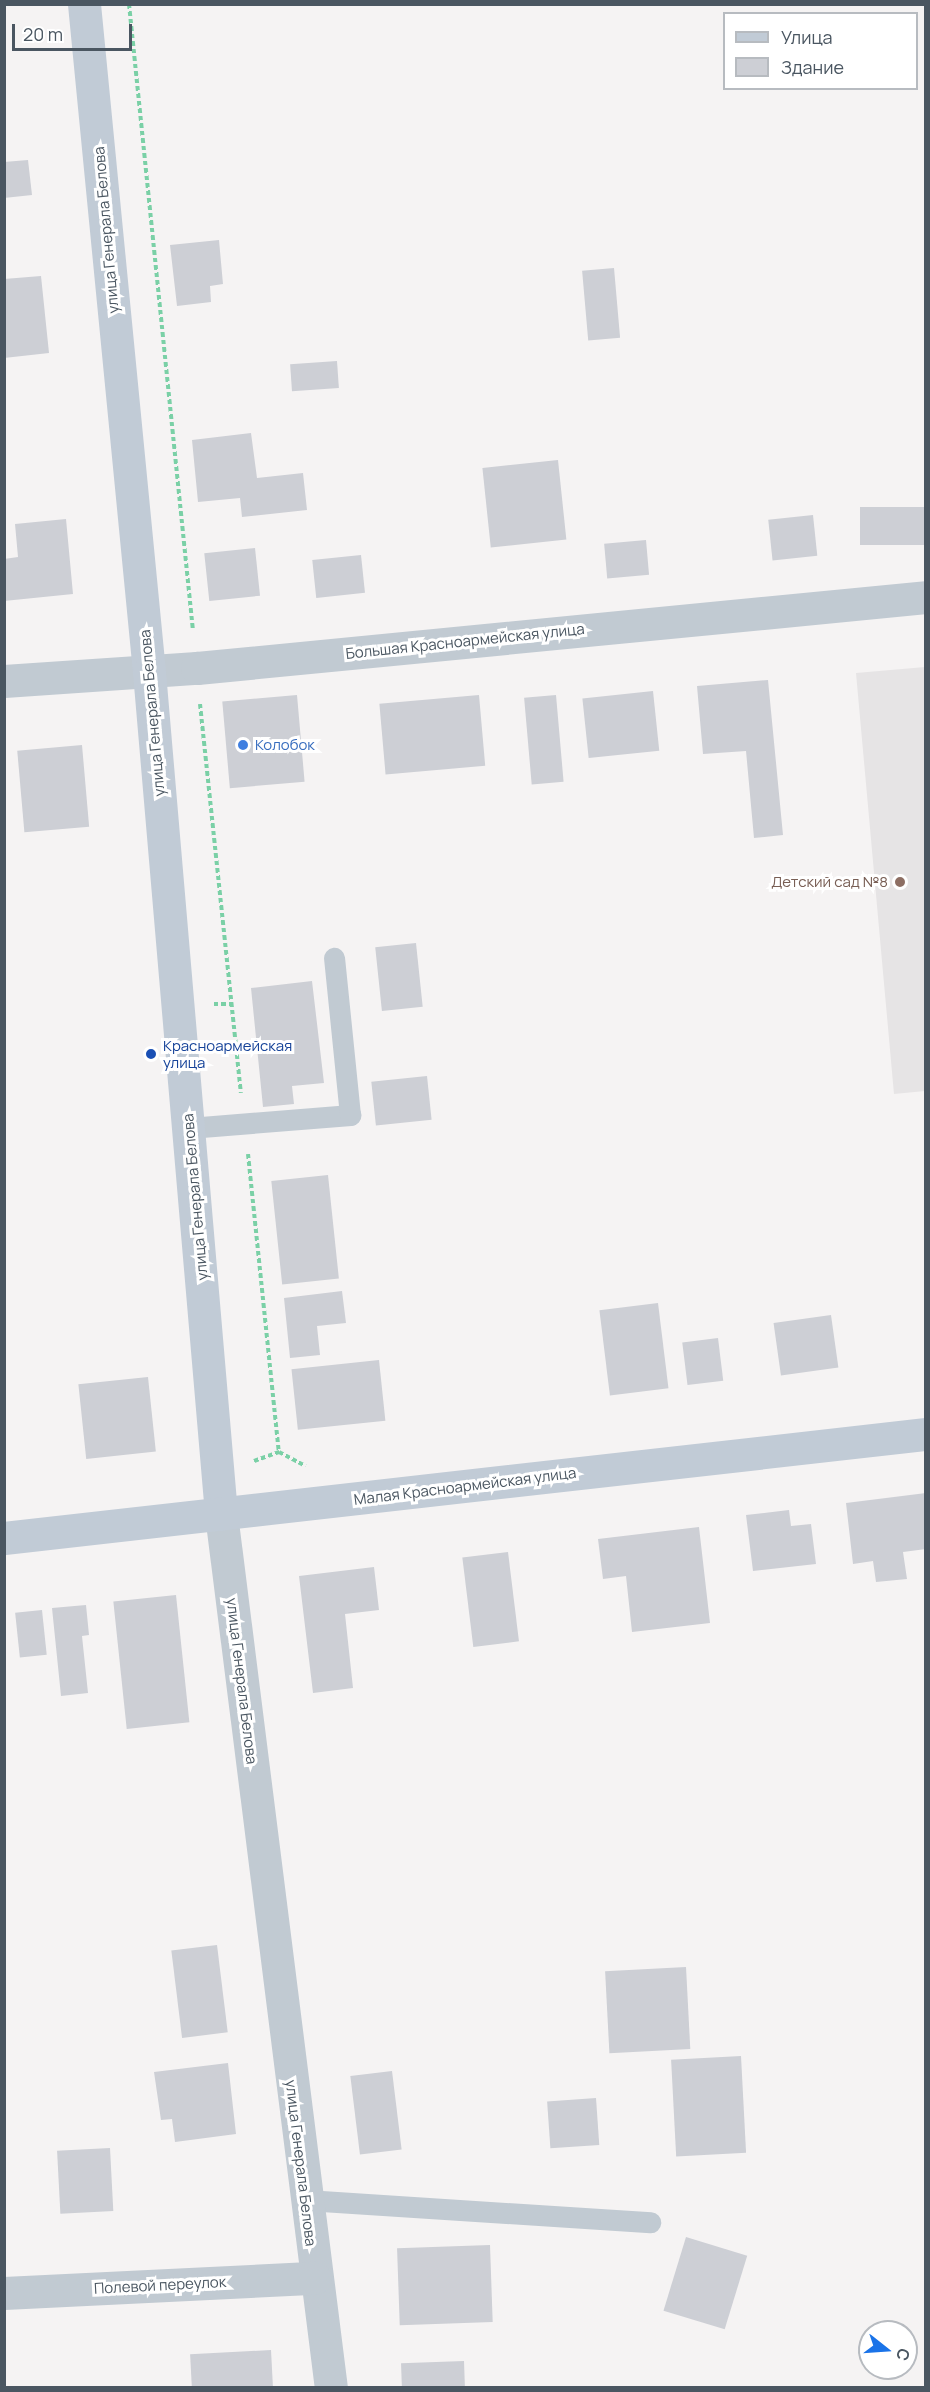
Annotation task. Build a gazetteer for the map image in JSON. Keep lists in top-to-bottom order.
{
  "streets": {
    "main road": ["улица Генерала Белова", "Малая Красноармейская улица"],
    "street": ["Большая Красноармейская улица", "Полевой переулок"]
  },
  "crossings": [
    ["улица Генерала Белова", "Большая Красноармейская улица"],
    ["улица Генерала Белова", "Малая Красноармейская улица"],
    ["улица Генерала Белова", "Полевой переулок"]
  ],
  "places": ["Колобок", "Детский сад №8", "Красноармейская улица"],
  "legend": ["Улица", "Здание"],
  "scale_bar": "20 m",
  "north": "right"
}
